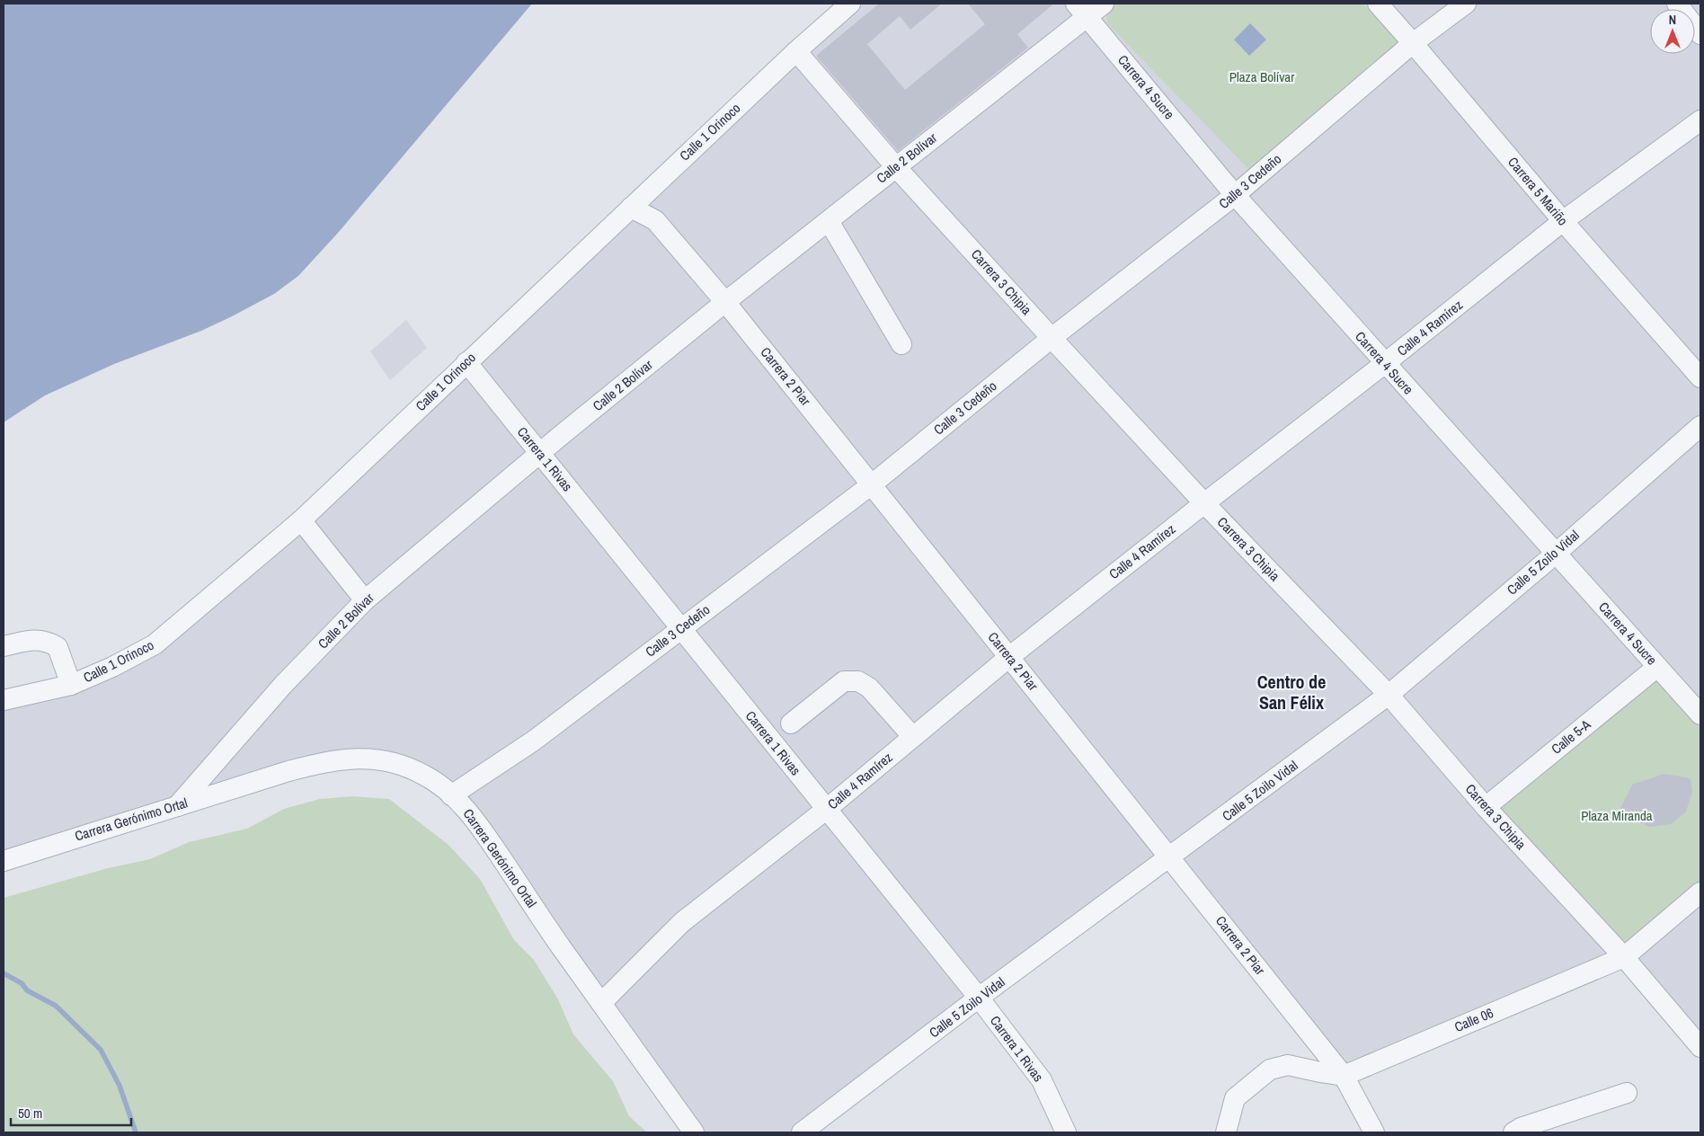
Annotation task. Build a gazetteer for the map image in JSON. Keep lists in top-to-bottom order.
{
  "streets": {
    "street": [
      "Carrera 4 Sucre",
      "Calle 1 Orinoco",
      "Calle 2 Bolívar",
      "Calle 3 Cedeño",
      "Carrera 5 Mariño",
      "Carrera 3 Chipia",
      "Calle 4 Ramírez",
      "Carrera 2 Piar",
      "Carrera 1 Rivas",
      "Calle 5 Zoilo Vidal",
      "Calle 5-A",
      "Carrera Gerónimo Ortal",
      "Calle 06"
    ]
  },
  "crossings": [
    ["Carrera 4 Sucre", "Calle 2 Bolívar"],
    ["Carrera 4 Sucre", "Calle 3 Cedeño"],
    ["Carrera 4 Sucre", "Calle 4 Ramírez"],
    ["Carrera 4 Sucre", "Calle 5 Zoilo Vidal"],
    ["Carrera 4 Sucre", "Calle 5-A"],
    ["Calle 1 Orinoco", "Carrera 3 Chipia"],
    ["Calle 1 Orinoco", "Carrera 2 Piar"],
    ["Calle 1 Orinoco", "Carrera 1 Rivas"],
    ["Calle 2 Bolívar", "Carrera 3 Chipia"],
    ["Calle 2 Bolívar", "Carrera 2 Piar"],
    ["Calle 2 Bolívar", "Carrera 1 Rivas"],
    ["Calle 2 Bolívar", "Carrera Gerónimo Ortal"],
    ["Calle 3 Cedeño", "Carrera 5 Mariño"],
    ["Calle 3 Cedeño", "Carrera 3 Chipia"],
    ["Calle 3 Cedeño", "Carrera 2 Piar"],
    ["Calle 3 Cedeño", "Carrera 1 Rivas"],
    ["Calle 3 Cedeño", "Carrera Gerónimo Ortal"],
    ["Carrera 5 Mariño", "Calle 4 Ramírez"],
    ["Carrera 3 Chipia", "Calle 4 Ramírez"],
    ["Carrera 3 Chipia", "Calle 5 Zoilo Vidal"],
    ["Carrera 3 Chipia", "Calle 5-A"],
    ["Carrera 3 Chipia", "Calle 06"],
    ["Calle 4 Ramírez", "Carrera 2 Piar"],
    ["Calle 4 Ramírez", "Carrera 1 Rivas"],
    ["Calle 4 Ramírez", "Carrera Gerónimo Ortal"],
    ["Carrera 2 Piar", "Calle 5 Zoilo Vidal"],
    ["Carrera 2 Piar", "Calle 06"],
    ["Carrera 1 Rivas", "Calle 5 Zoilo Vidal"]
  ],
  "districts": ["Centro de San Félix"],
  "parks": ["Plaza Bolívar", "Plaza Miranda"],
  "scale_bar": "50 m",
  "north": "top"
}
